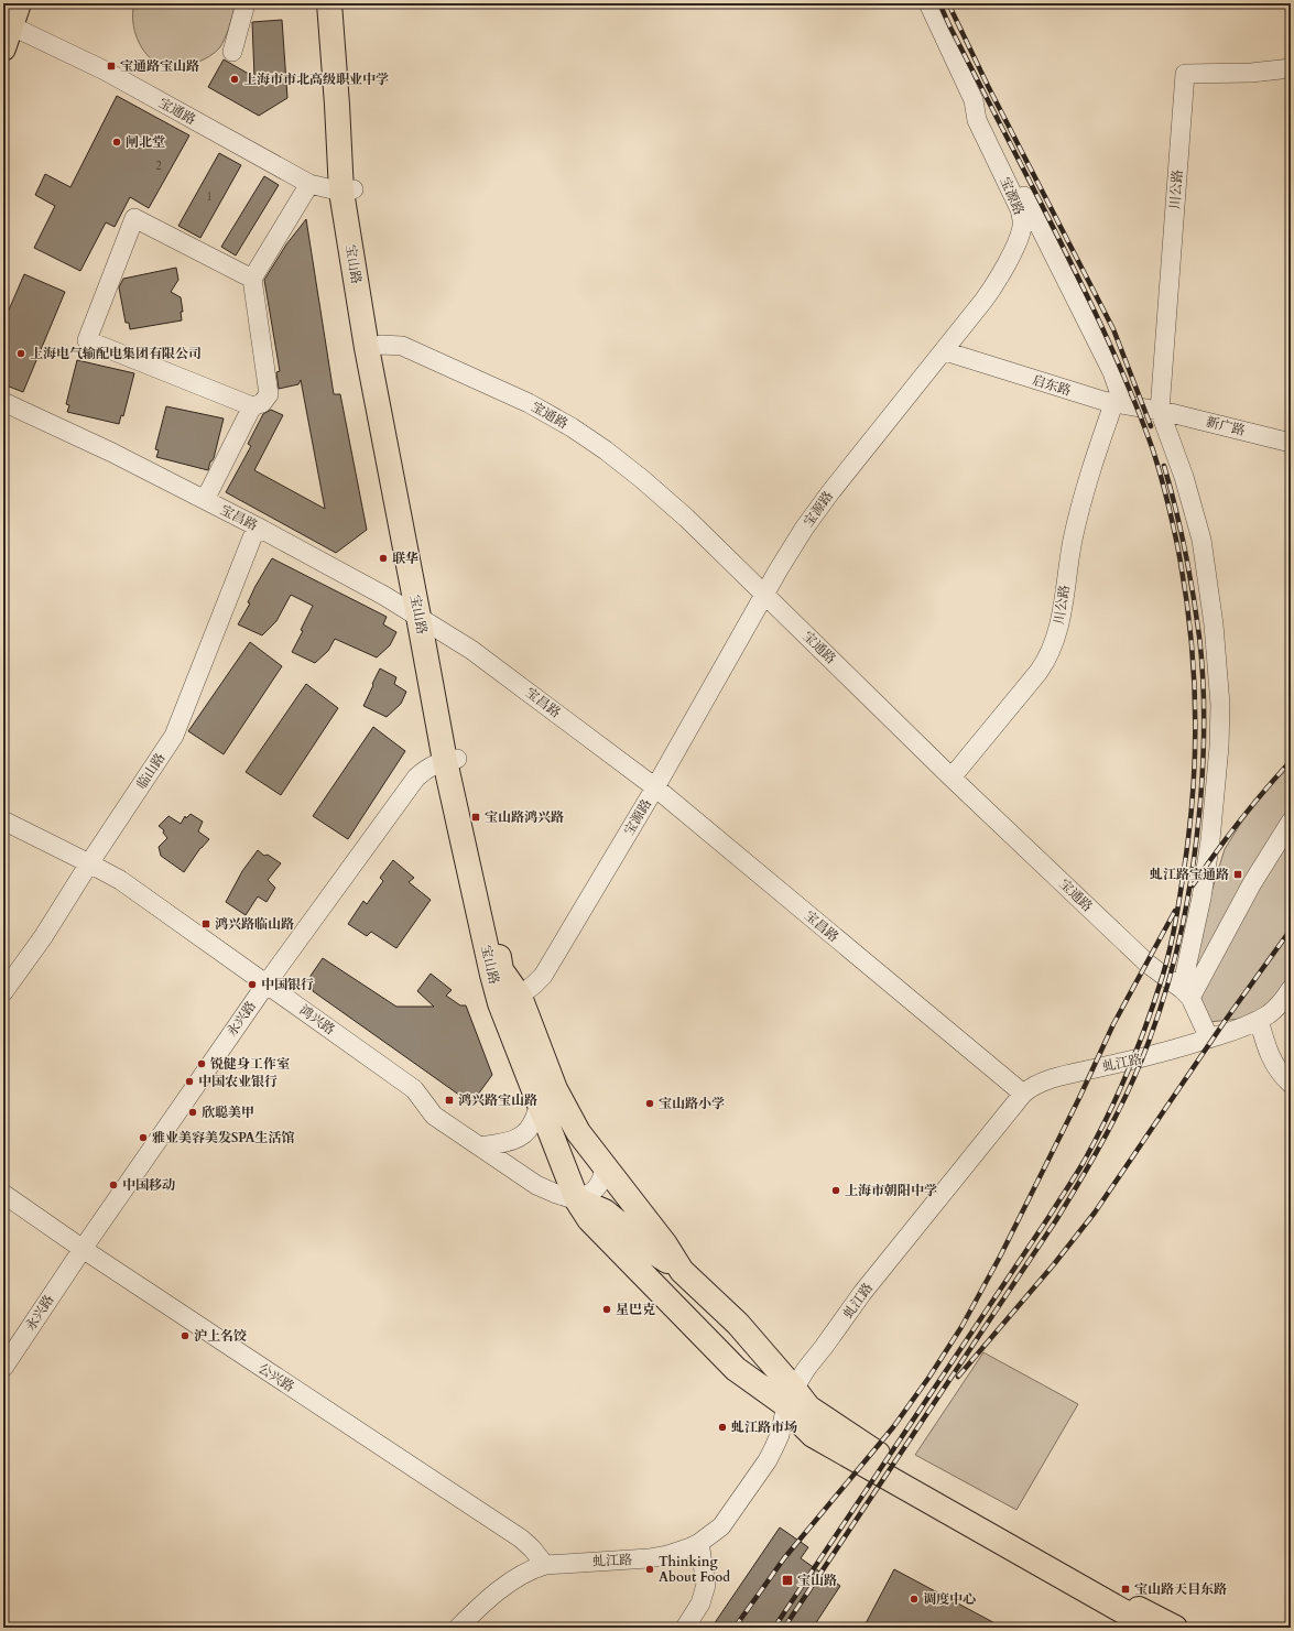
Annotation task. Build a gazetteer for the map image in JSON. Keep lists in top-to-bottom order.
{
  "streets": {
    "main road": ["宝山路"],
    "street": [
      "宝通路",
      "川公路",
      "宝源路",
      "启东路",
      "新广路",
      "宝昌路",
      "临山路",
      "永兴路",
      "鸿兴路",
      "虬江路",
      "公兴路"
    ]
  },
  "crossings": [
    ["宝通路", "川公路"],
    ["宝通路", "宝源路"],
    ["宝通路", "宝山路"],
    ["宝通路", "虬江路"],
    ["川公路", "启东路"],
    ["川公路", "新广路"],
    ["宝源路", "宝山路"],
    ["宝源路", "启东路"],
    ["宝源路", "宝昌路"],
    ["宝山路", "宝昌路"],
    ["宝山路", "永兴路"],
    ["宝山路", "鸿兴路"],
    ["宝山路", "虬江路"],
    ["启东路", "新广路"],
    ["宝昌路", "临山路"],
    ["宝昌路", "虬江路"],
    ["临山路", "鸿兴路"],
    ["永兴路", "鸿兴路"],
    ["永兴路", "公兴路"],
    ["虬江路", "公兴路"]
  ],
  "places": {
    "transit": [
      "宝通路宝山路",
      "宝山路鸿兴路",
      "虬江路宝通路",
      "鸿兴路临山路",
      "鸿兴路宝山路",
      "宝山路",
      "宝山路天目东路"
    ],
    "other": [
      "上海市市北高级职业中学",
      "闸北堂",
      "上海电气输配电集团有限公司",
      "联华",
      "中国银行",
      "锐健身工作室",
      "中国农业银行",
      "宝山路小学",
      "欣聪美甲",
      "雅业美容美发SPA生活馆",
      "中国移动",
      "上海市朝阳中学",
      "星巴克",
      "沪上名饺",
      "虬江路市场",
      "Thinking About Food",
      "调度中心"
    ]
  },
  "house_numbers": ["2", "1"]
}
